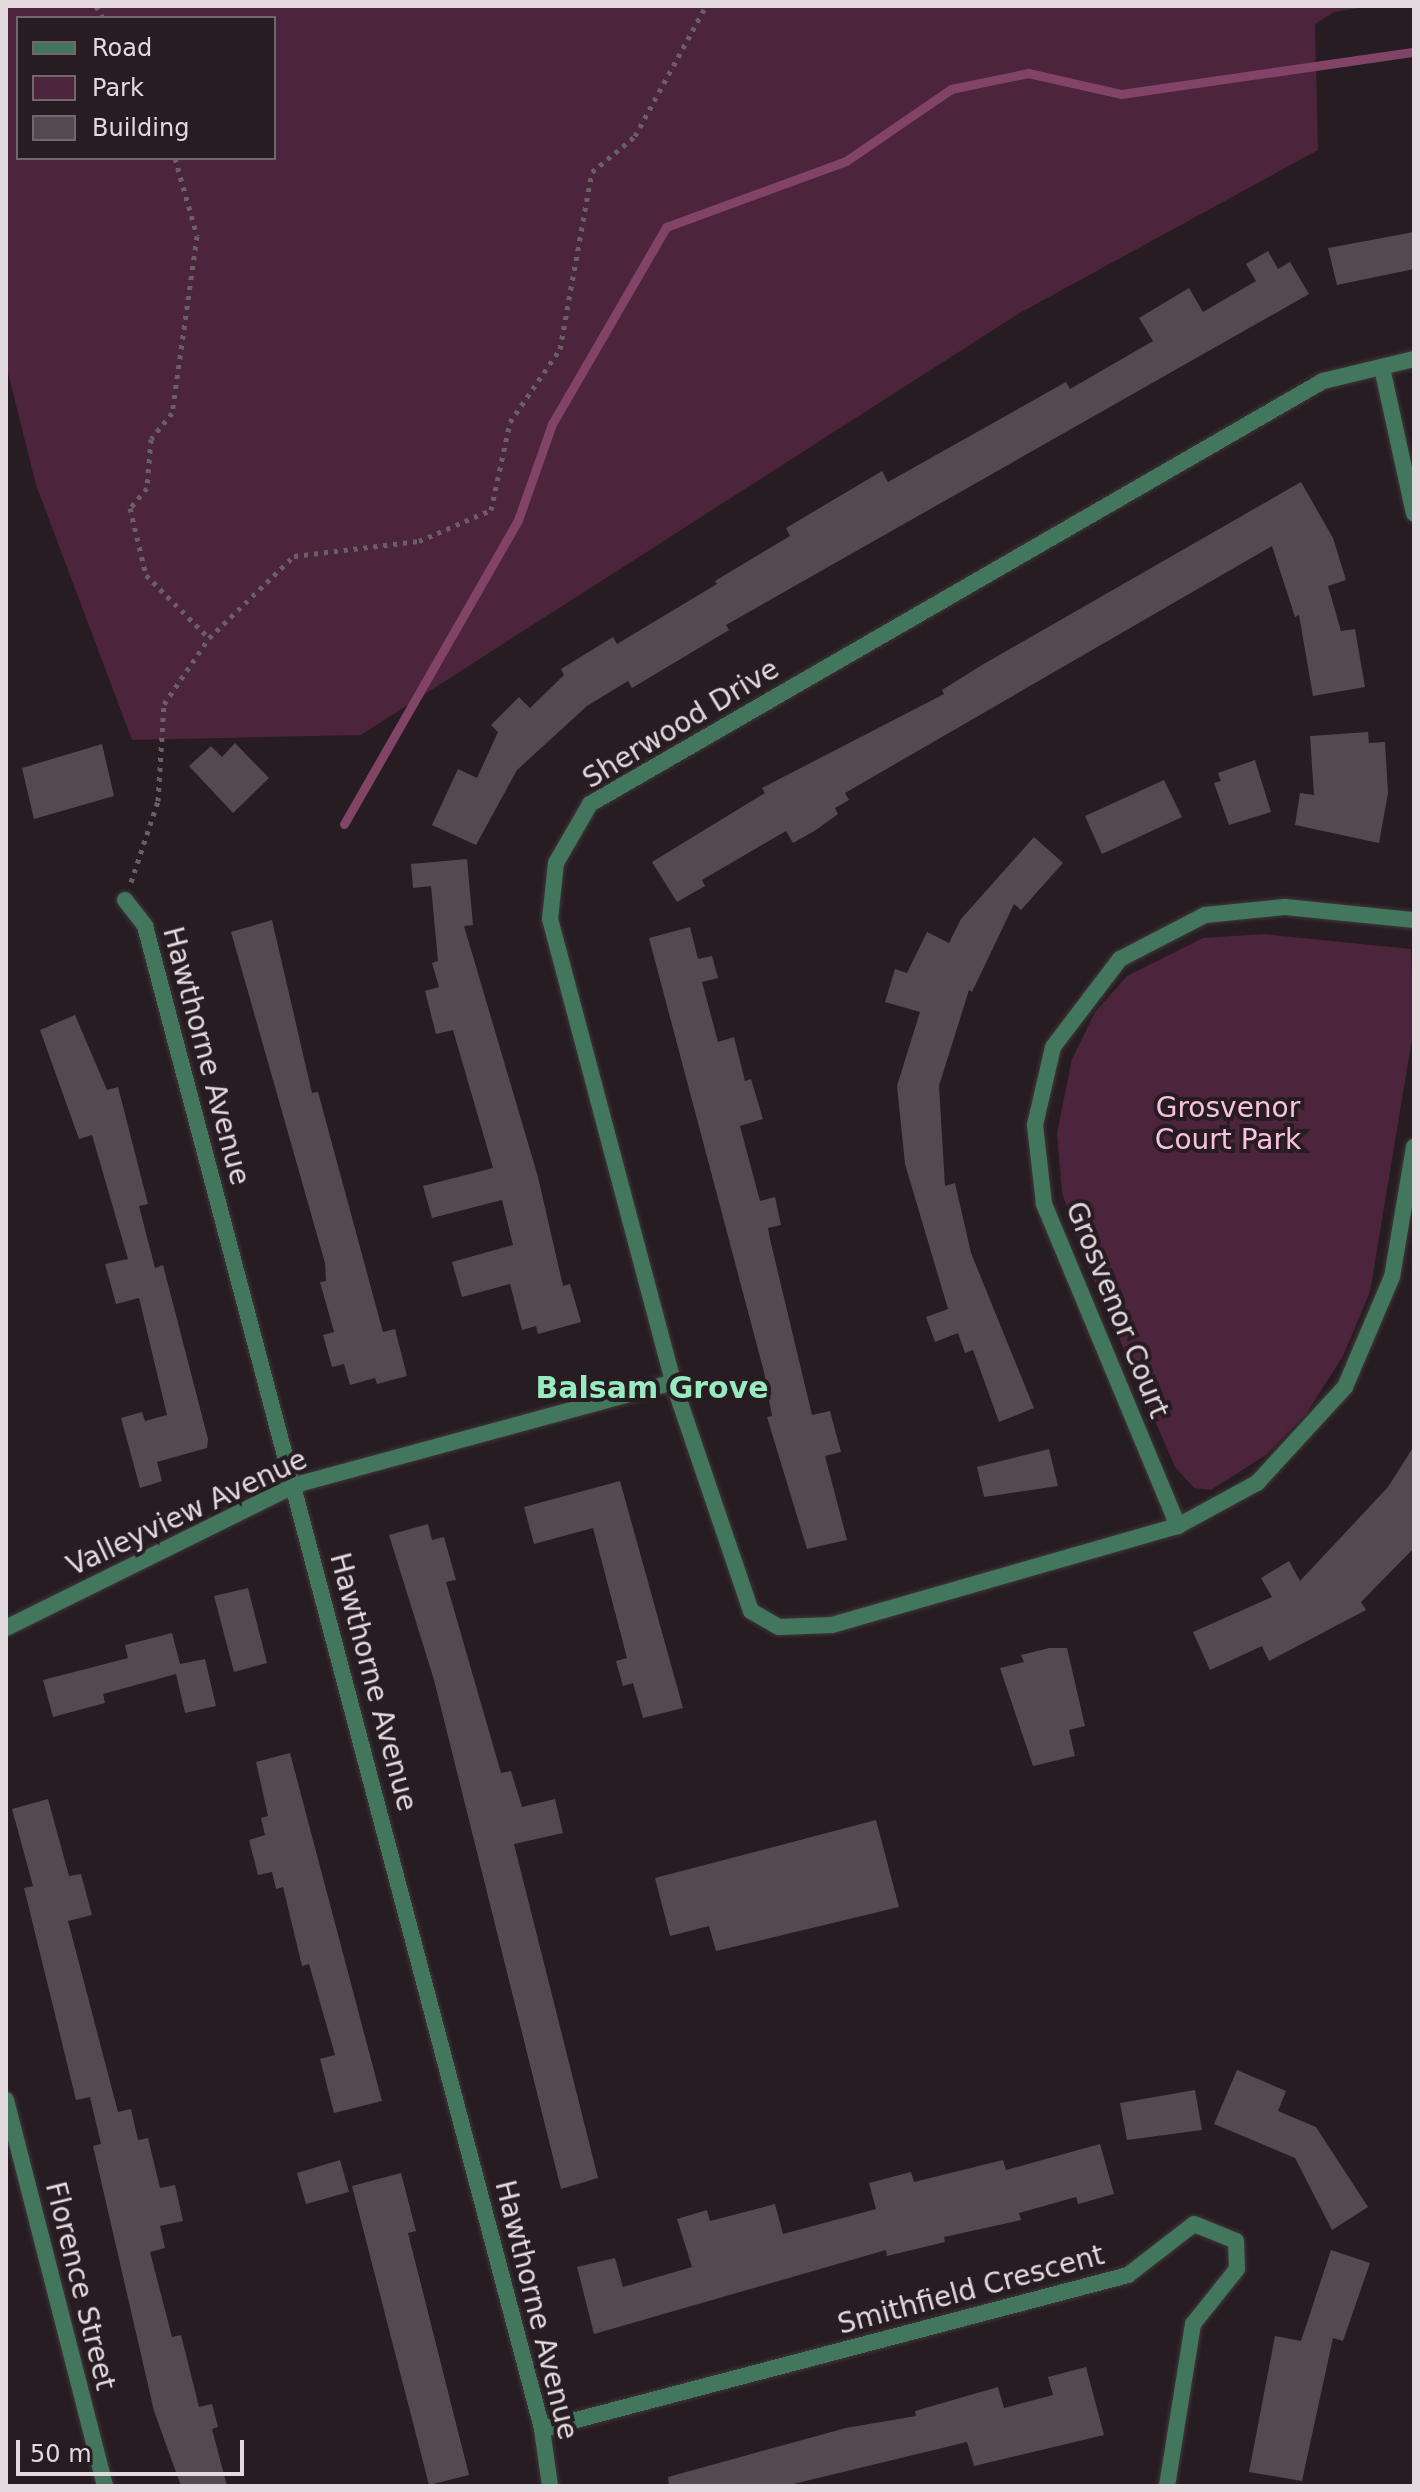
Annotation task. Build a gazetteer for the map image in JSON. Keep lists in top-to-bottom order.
{
  "streets": {
    "street": [
      "Sherwood Drive",
      "Hawthorne Avenue",
      "Grosvenor Court",
      "Valleyview Avenue",
      "Florence Street",
      "Smithfield Crescent"
    ]
  },
  "crossings": [
    ["Sherwood Drive", "Grosvenor Court"],
    ["Sherwood Drive", "Valleyview Avenue"],
    ["Hawthorne Avenue", "Valleyview Avenue"],
    ["Hawthorne Avenue", "Smithfield Crescent"]
  ],
  "districts": ["Balsam Grove"],
  "parks": ["Grosvenor Court Park"],
  "legend": ["Road", "Park", "Building"],
  "scale_bar": "50 m"
}
